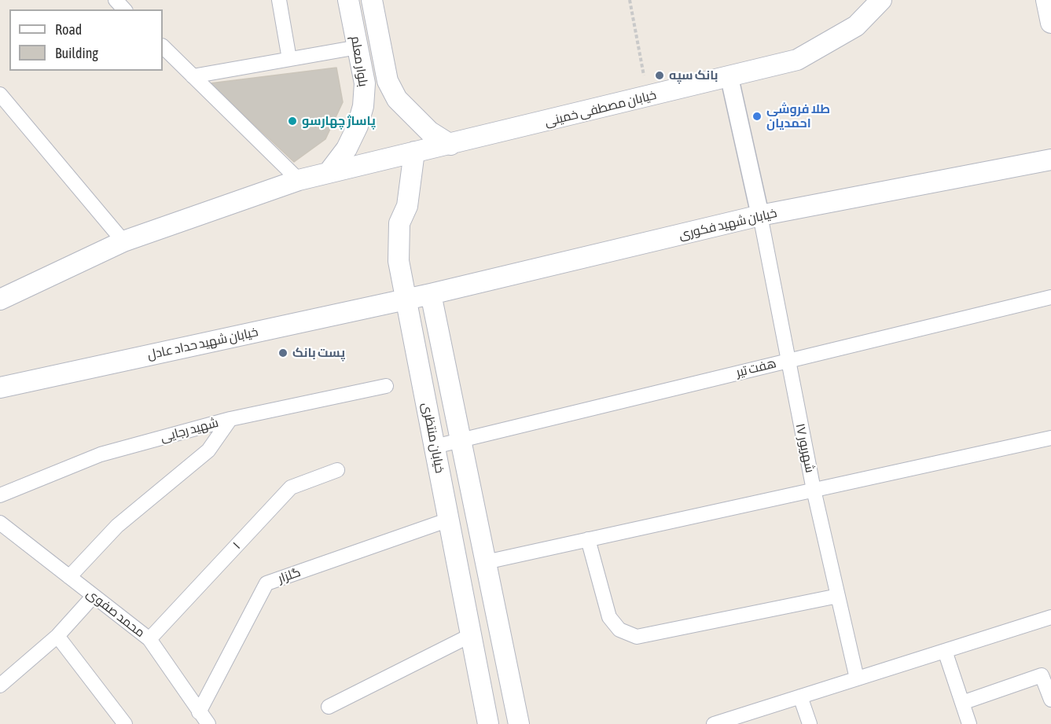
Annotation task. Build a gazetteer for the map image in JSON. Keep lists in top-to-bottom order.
{
  "streets": {
    "main road": [
      "بلوار معلم",
      "خیابان مصطفی خمینی",
      "خیابان شهید فکوری",
      "خیابان شهید حداد عادل",
      "خیابان منتظری"
    ],
    "street": [
      "هفت تیر",
      "شهید رجایی",
      "۱۷ شهریور",
      "۱",
      "گلزار",
      "محمد صفوی"
    ]
  },
  "crossings": [
    ["بلوار معلم", "خیابان مصطفی خمینی"],
    ["خیابان مصطفی خمینی", "خیابان منتظری"],
    ["خیابان شهید فکوری", "خیابان شهید حداد عادل"],
    ["خیابان شهید فکوری", "خیابان منتظری"],
    ["خیابان شهید فکوری", "۱۷ شهریور"],
    ["خیابان شهید حداد عادل", "خیابان منتظری"],
    ["هفت تیر", "خیابان منتظری"],
    ["هفت تیر", "۱۷ شهریور"],
    ["خیابان منتظری", "گلزار"],
    ["۱", "محمد صفوی"],
    ["گلزار", "محمد صفوی"]
  ],
  "places": [
    "بانک سپه",
    "طلا فروشی احمدیان",
    "پاساژ چهارسو",
    "پست بانک"
  ],
  "legend": ["Road", "Building"]
}
